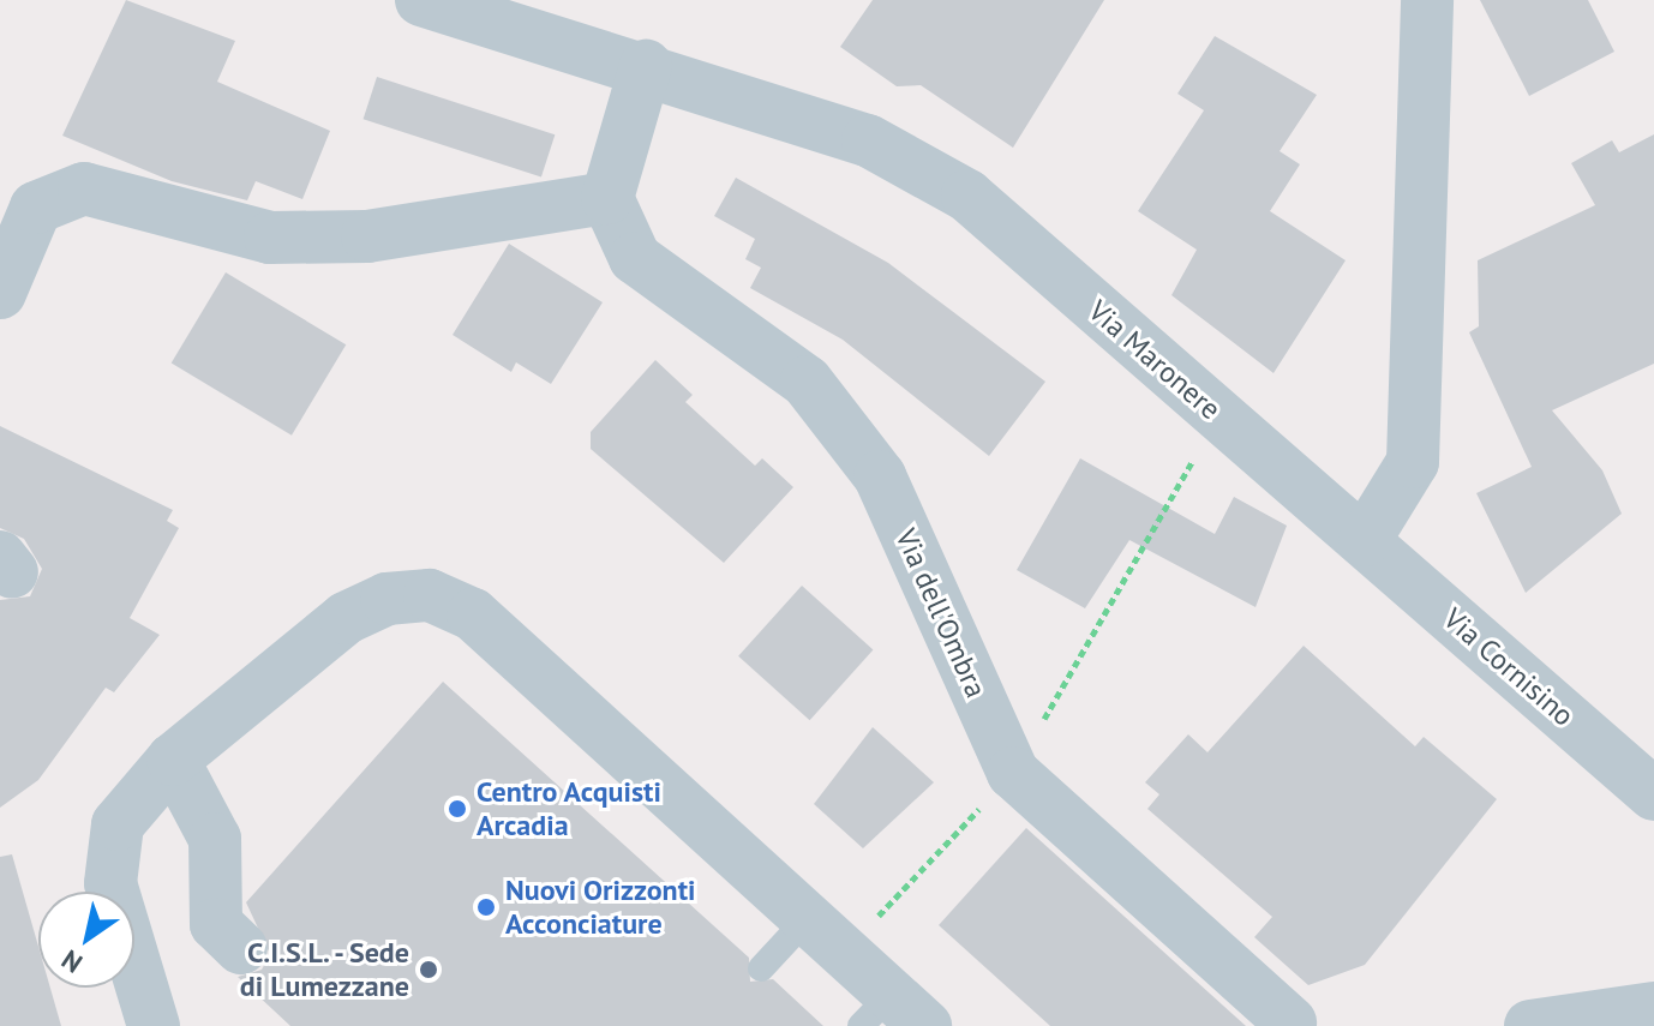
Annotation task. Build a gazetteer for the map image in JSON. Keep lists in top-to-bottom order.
{
  "streets": {
    "street": ["Via Maronere", "Via dell'Ombra", "Via Cornisino"]
  },
  "crossings": [
    ["Via Maronere", "Via Cornisino"]
  ],
  "places": ["Centro Acquisti Arcadia", "Nuovi Orizzonti Acconciature", "C.I.S.L. - Sede di Lumezzane"],
  "north": "bottom left"
}
